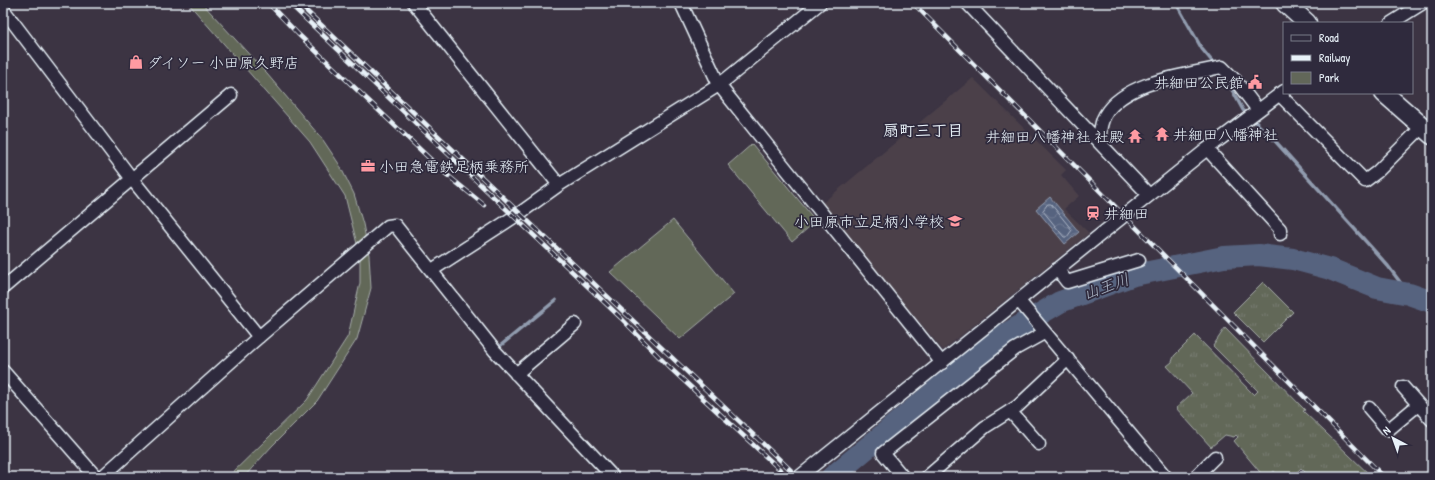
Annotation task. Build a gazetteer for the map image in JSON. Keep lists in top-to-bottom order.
{
  "districts": ["扇町三丁目"],
  "water": ["山王川"],
  "places": {
    "shop": ["ダイソー 小田原久野店"],
    "public building": ["井細田公民館"],
    "temple": ["井細田八幡神社", "井細田八幡神社 社殿"],
    "office": ["小田急電鉄足柄乗務所"],
    "station": ["井細田"],
    "school or university": ["小田原市立足柄小学校"]
  },
  "legend": ["Road", "Railway", "Park"],
  "north": "top left"
}
